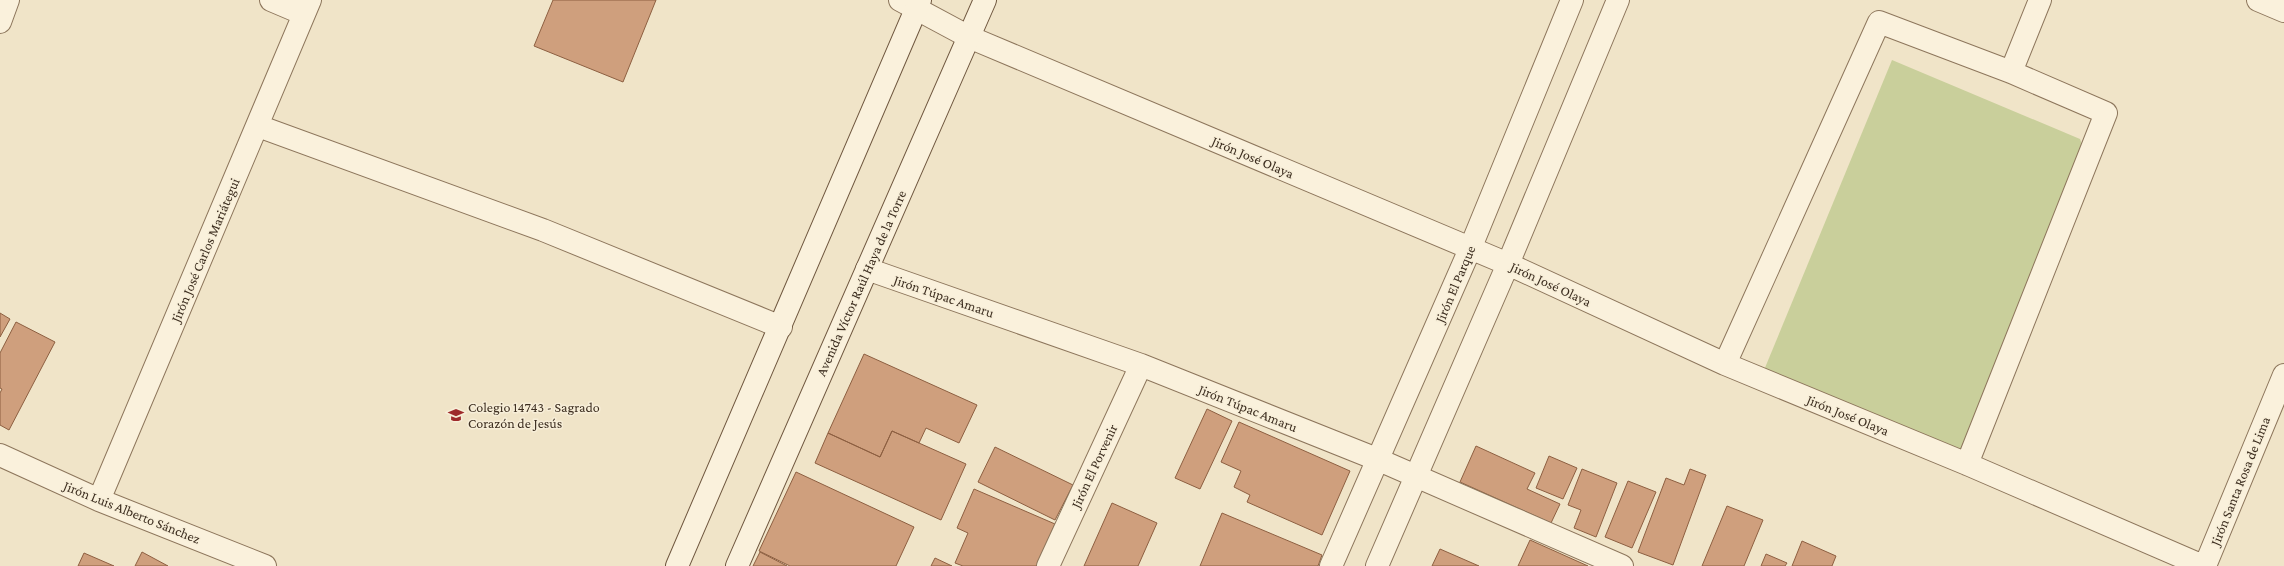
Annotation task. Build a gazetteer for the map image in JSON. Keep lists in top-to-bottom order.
{
  "streets": {
    "street": [
      "Jirón José Olaya",
      "Jirón José Carlos Mariátegui",
      "Avenida Víctor Raúl Haya de la Torre",
      "Jirón El Parque",
      "Jirón Túpac Amaru",
      "Jirón El Porvenir",
      "Jirón Santa Rosa de Lima",
      "Jirón Luis Alberto Sánchez"
    ]
  },
  "crossings": [
    ["Jirón José Olaya", "Avenida Víctor Raúl Haya de la Torre"],
    ["Jirón José Olaya", "Jirón El Parque"],
    ["Jirón José Olaya", "Jirón Santa Rosa de Lima"],
    ["Jirón José Carlos Mariátegui", "Jirón Luis Alberto Sánchez"],
    ["Avenida Víctor Raúl Haya de la Torre", "Jirón Túpac Amaru"],
    ["Jirón El Parque", "Jirón Túpac Amaru"],
    ["Jirón Túpac Amaru", "Jirón El Porvenir"]
  ],
  "places": {
    "school or university": ["Colegio 14743 - Sagrado Corazón de Jesús"]
  }
}
